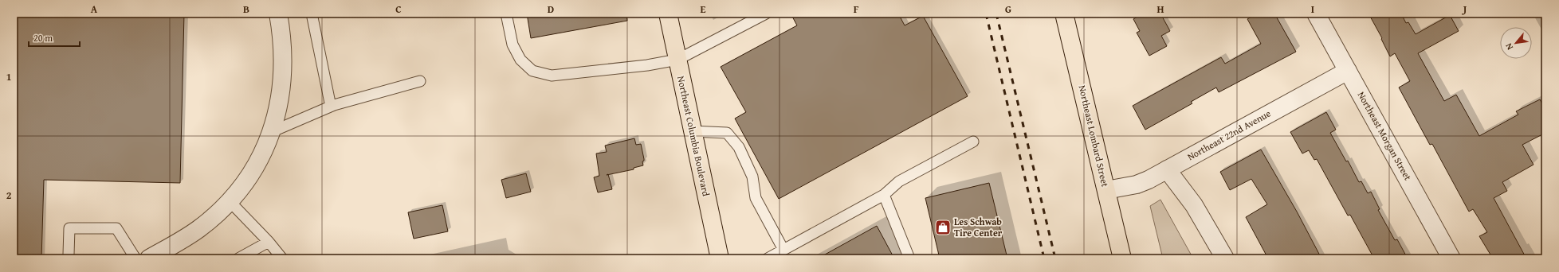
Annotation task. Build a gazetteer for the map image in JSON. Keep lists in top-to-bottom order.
{
  "streets": {
    "main road": ["Northeast Columbia Boulevard", "Northeast Lombard Street"],
    "street": ["Northeast 22nd Avenue", "Northeast Morgan Street"]
  },
  "crossings": [
    ["Northeast 22nd Avenue", "Northeast Lombard Street"],
    ["Northeast 22nd Avenue", "Northeast Morgan Street"]
  ],
  "places": {
    "shop": ["Les Schwab Tire Center"]
  },
  "scale_bar": "20 m",
  "north": "bottom left",
  "grid": {
    "columns": [
      "A",
      "B",
      "C",
      "D",
      "E",
      "F",
      "G",
      "H",
      "I",
      "J"
    ],
    "rows": ["1", "2"]
  }
}
